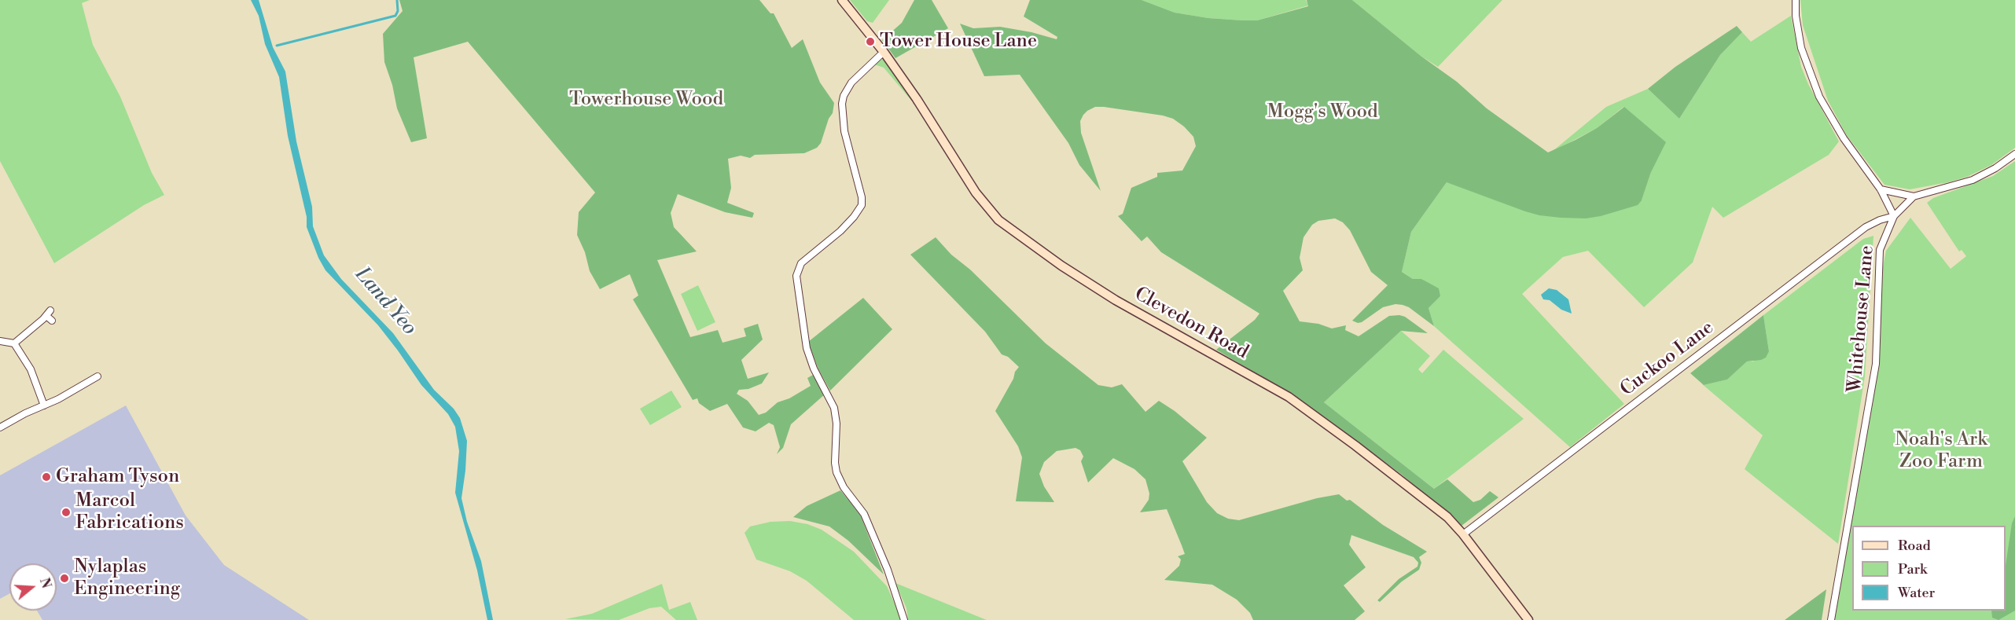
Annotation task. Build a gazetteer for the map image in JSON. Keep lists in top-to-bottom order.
{
  "streets": {
    "main road": ["Clevedon Road"],
    "street": ["Whitehouse Lane", "Cuckoo Lane"]
  },
  "crossings": [
    ["Whitehouse Lane", "Cuckoo Lane"],
    ["Clevedon Road", "Cuckoo Lane"]
  ],
  "water": ["Land Yeo"],
  "parks": ["Towerhouse Wood", "Mogg's Wood", "Noah's Ark Zoo Farm"],
  "places": [
    "Tower House Lane",
    "Graham Tyson",
    "Marcol Fabrications",
    "Nylaplas Engineering"
  ],
  "legend": ["Road", "Park", "Water"],
  "north": "right"
}
